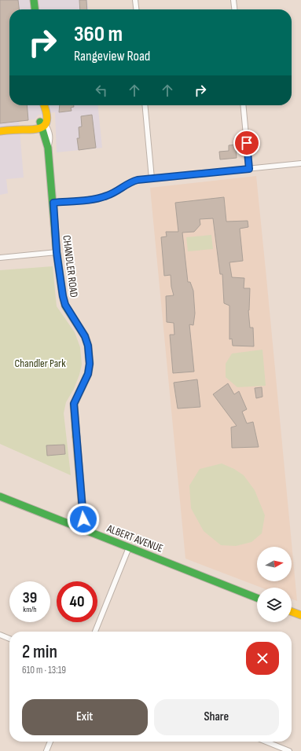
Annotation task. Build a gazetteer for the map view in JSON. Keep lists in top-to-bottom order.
{
  "streets": {
    "street": ["CHANDLER ROAD", "ALBERT AVENUE"]
  },
  "crossings": [
    ["CHANDLER ROAD", "ALBERT AVENUE"]
  ],
  "parks": ["Chandler Park"],
  "north": "right",
  "page": {
    "turn": ["360 m", "Rangeview Road"],
    "speed": "39 km/h",
    "limit": "40",
    "heading": ["2 min", "610 m · 13:19"],
    "buttons": ["Exit", "Share"]
  }
}
